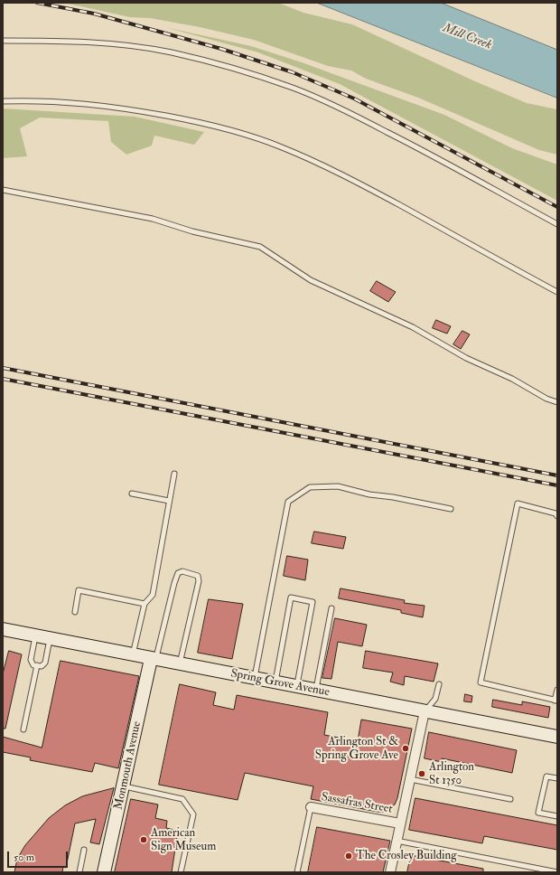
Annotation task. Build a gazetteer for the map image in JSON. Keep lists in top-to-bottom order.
{
  "streets": {
    "main road": ["Spring Grove Avenue", "Monmouth Avenue"],
    "street": ["Sassafras Street"]
  },
  "crossings": [
    ["Spring Grove Avenue", "Monmouth Avenue"]
  ],
  "water": ["Mill Creek"],
  "places": [
    "Arlington St & Spring Grove Ave",
    "Arlington St 1350",
    "American Sign Museum",
    "The Crosley Building"
  ],
  "scale_bar": "50 m"
}
